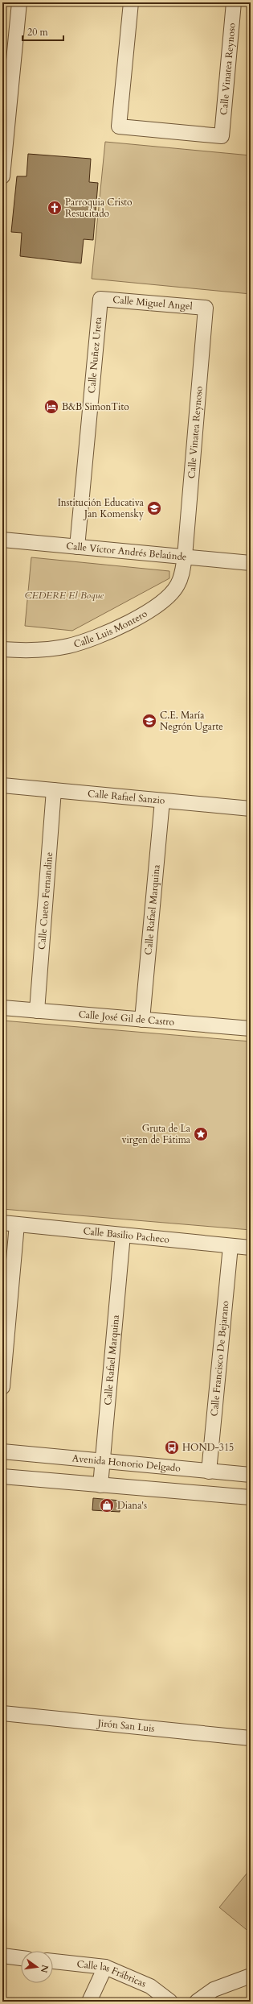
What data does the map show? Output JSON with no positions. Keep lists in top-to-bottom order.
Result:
{
  "streets": {
    "street": [
      "Calle Vinatea Reynoso",
      "Calle Miguel Angel",
      "Calle Nuñez Ureta",
      "Calle Víctor Andrés Belaúnde",
      "Calle Luis Montero",
      "Calle Rafael Sanzio",
      "Calle Cueto Fernandine",
      "Calle Rafael Marquina",
      "Calle José Gil de Castro",
      "Calle Basilio Pacheco",
      "Calle Francisco De Bejarano",
      "Avenida Honorio Delgado",
      "Jirón San Luis",
      "Calle las Frábricas"
    ]
  },
  "crossings": [
    ["Calle Vinatea Reynoso", "Calle Miguel Angel"],
    ["Calle Vinatea Reynoso", "Calle Víctor Andrés Belaúnde"],
    ["Calle Vinatea Reynoso", "Calle Luis Montero"],
    ["Calle Miguel Angel", "Calle Nuñez Ureta"],
    ["Calle Nuñez Ureta", "Calle Víctor Andrés Belaúnde"],
    ["Calle Víctor Andrés Belaúnde", "Calle Luis Montero"],
    ["Calle Rafael Sanzio", "Calle Cueto Fernandine"],
    ["Calle Rafael Sanzio", "Calle Rafael Marquina"],
    ["Calle Cueto Fernandine", "Calle José Gil de Castro"],
    ["Calle Rafael Marquina", "Calle José Gil de Castro"],
    ["Calle Rafael Marquina", "Calle Basilio Pacheco"],
    ["Calle Rafael Marquina", "Avenida Honorio Delgado"],
    ["Calle Basilio Pacheco", "Calle Francisco De Bejarano"],
    ["Calle Francisco De Bejarano", "Avenida Honorio Delgado"]
  ],
  "parks": ["CEDERE El Boque"],
  "places": {
    "church": ["Parroquia Cristo Resucitado"],
    "hotel": ["B&B SimonTito"],
    "school or university": ["Institución Educativa Jan Komensky", "C.E. María Negrón Ugarte"],
    "place": ["Gruta de La virgen de Fátima"],
    "bus stop": ["HOND-315"],
    "shop": ["Diana's"]
  },
  "scale_bar": "20 m",
  "north": "right"
}
